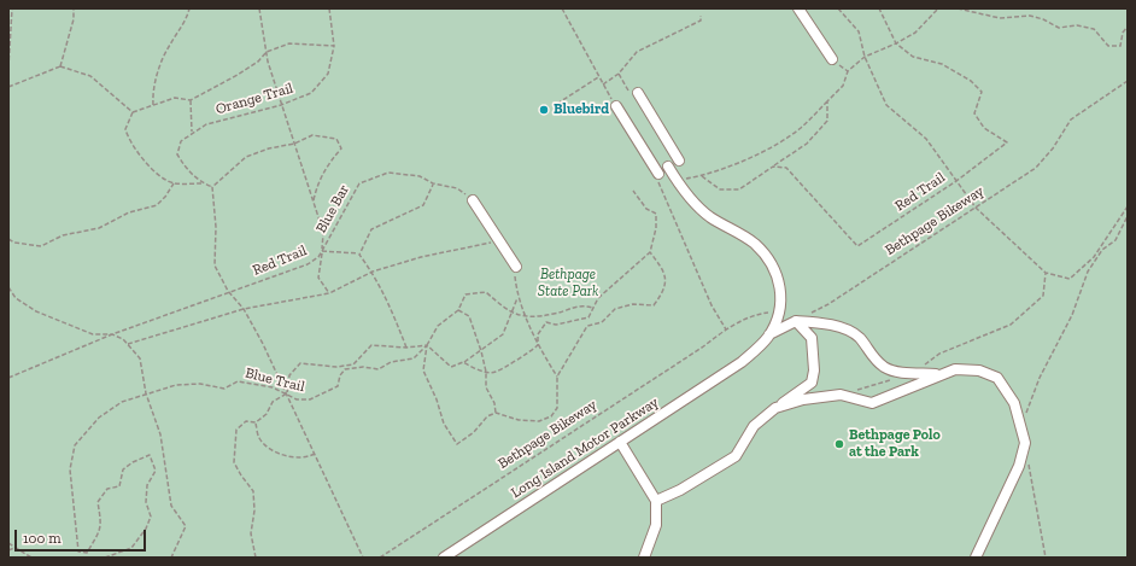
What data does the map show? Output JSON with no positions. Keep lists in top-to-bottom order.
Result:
{
  "streets": {
    "street": ["Long Island Motor Parkway"],
    "path": [
      "Orange Trail",
      "Red Trail",
      "Blue Bar",
      "Bethpage Bikeway",
      "Blue Trail"
    ]
  },
  "crossings": [
    ["Orange Trail", "Red Trail"],
    ["Red Trail", "Blue Bar"],
    ["Red Trail", "Bethpage Bikeway"]
  ],
  "parks": ["Bethpage State Park"],
  "places": ["Bluebird", "Bethpage Polo at the Park"],
  "scale_bar": "100 m"
}
